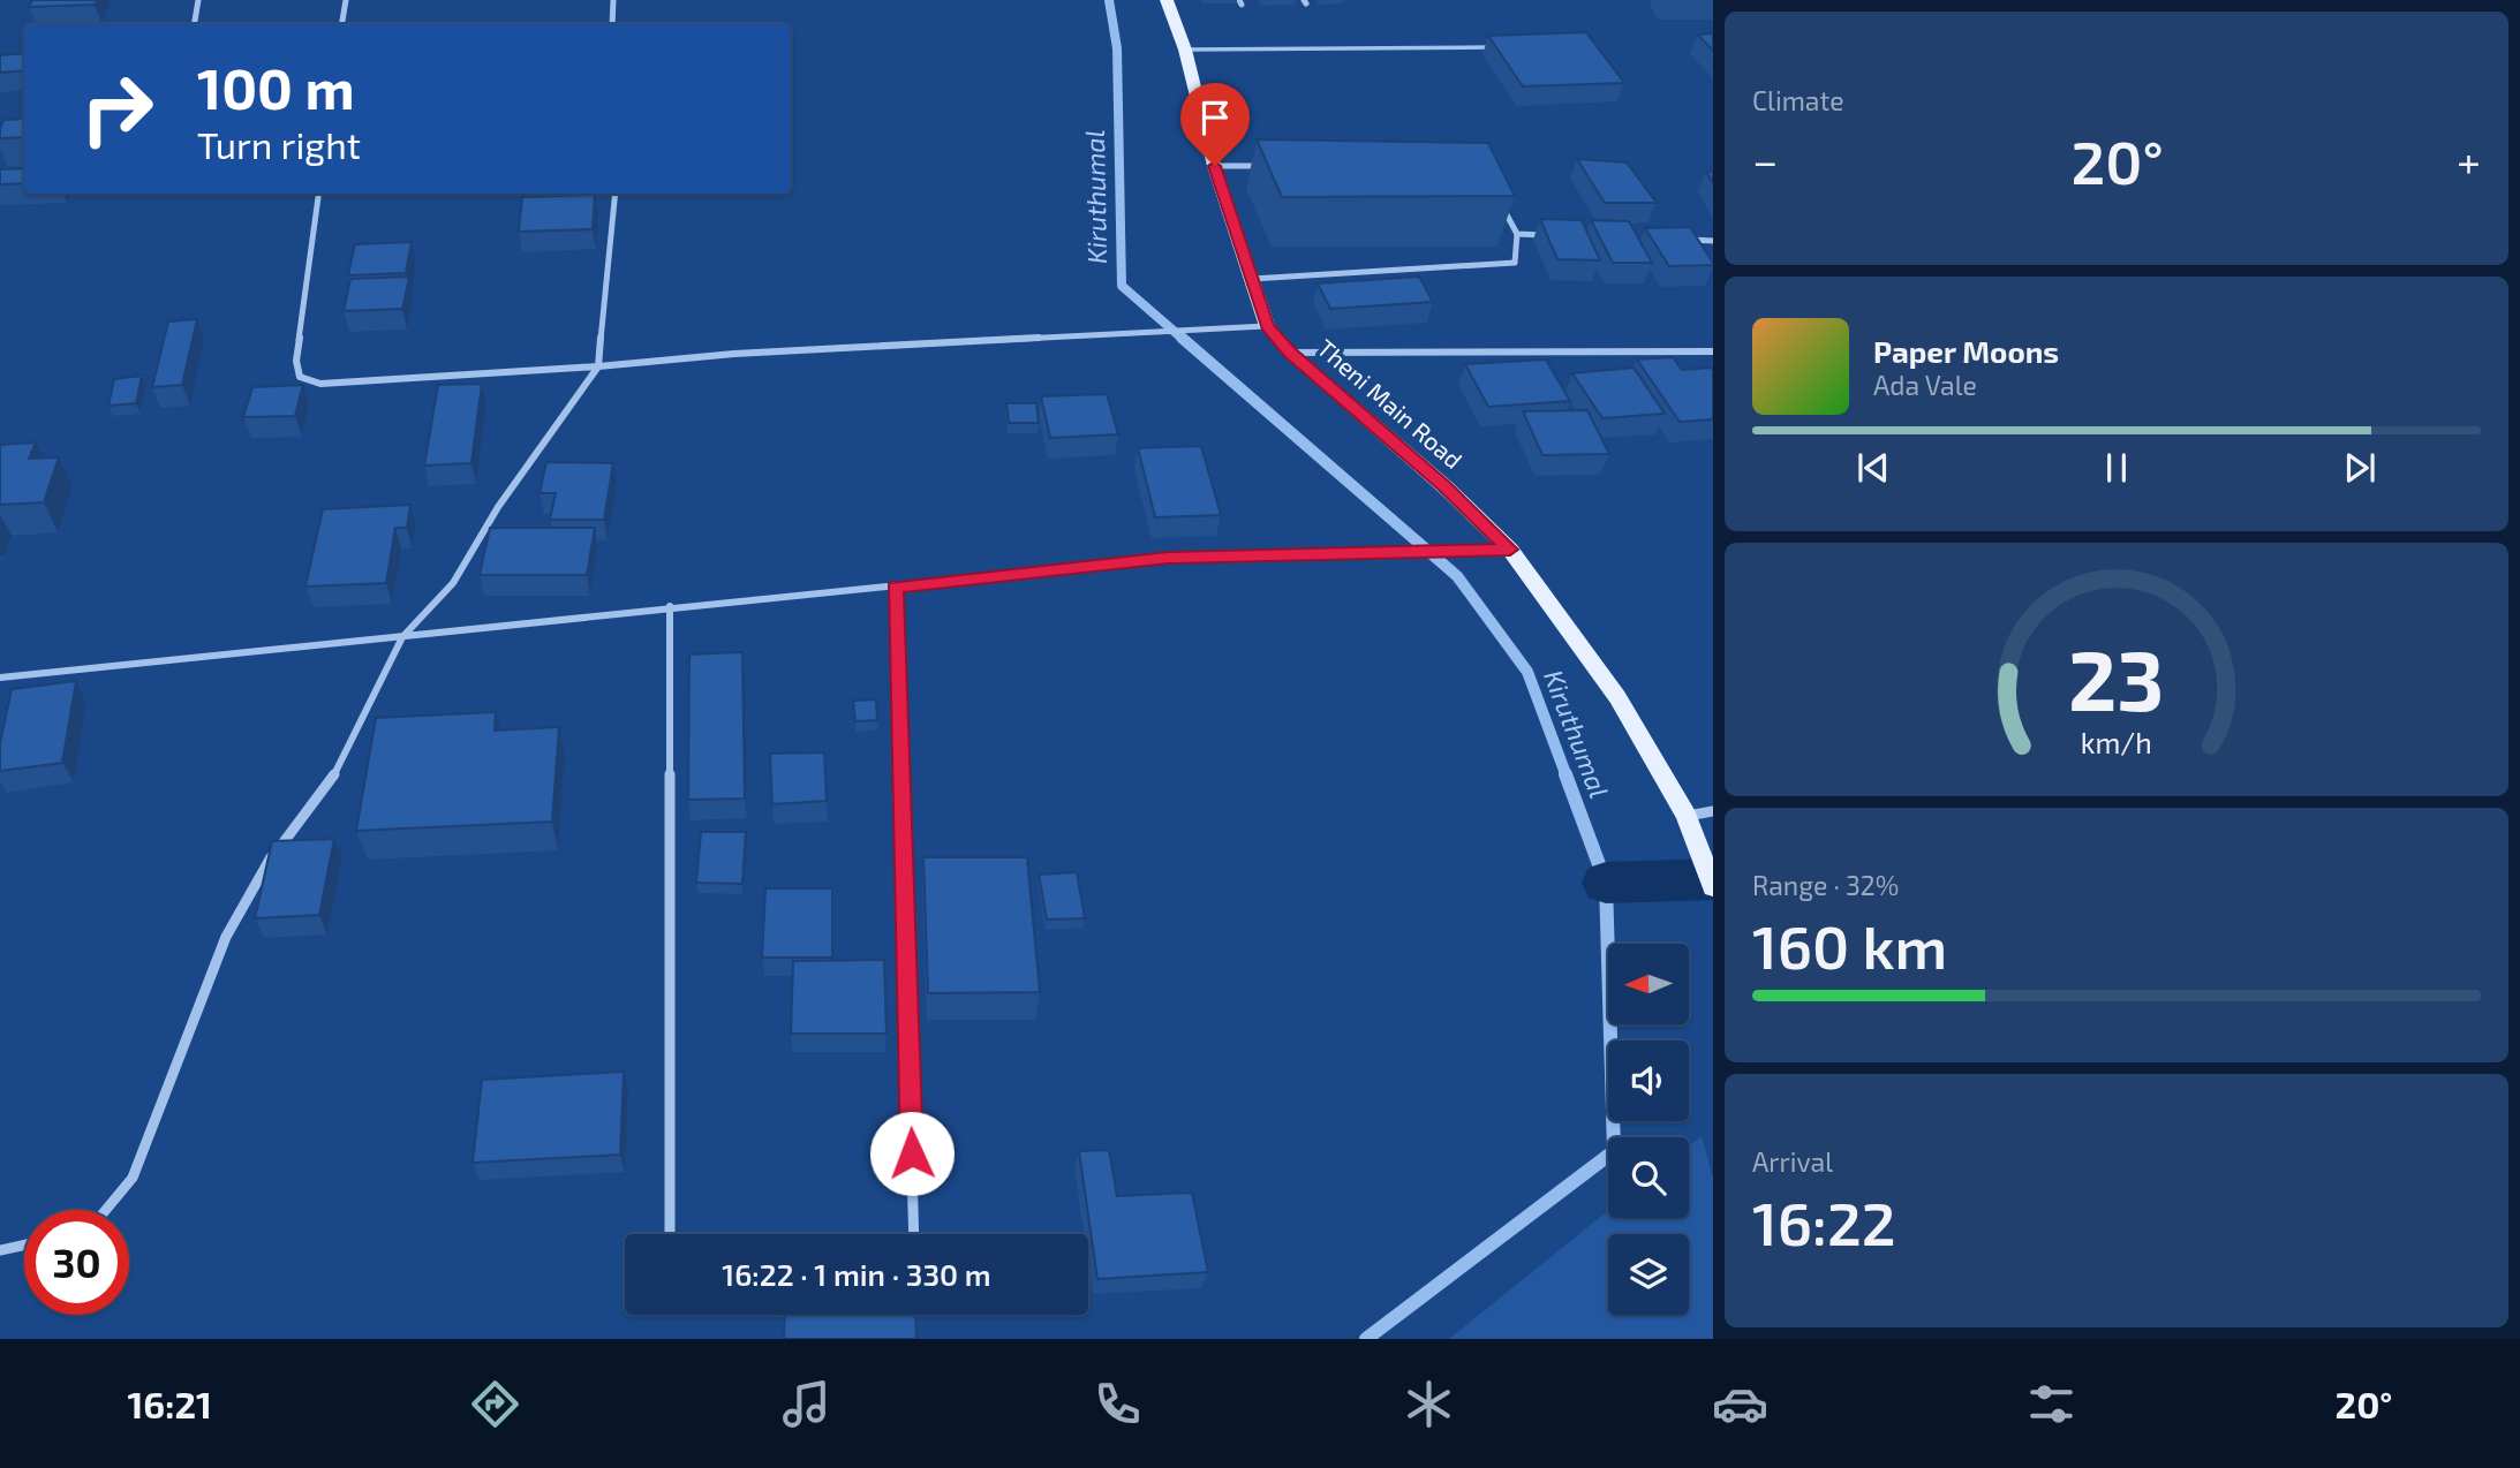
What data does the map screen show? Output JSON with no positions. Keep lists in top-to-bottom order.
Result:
{
  "streets": {
    "main road": ["Theni Main Road"]
  },
  "water": ["Kiruthumal"],
  "north": "left",
  "page": {
    "tile": [
      "Climate",
      ["Range · 32%", "160 km"],
      ["Arrival", "16:22"]
    ],
    "turn": ["100 m", "Turn right"],
    "heat": ["−", "20°", "+"],
    "song": ["Paper Moons", "Ada Vale"],
    "limit": "30",
    "trip": "16:22 · 1 min · 330 m",
    "tabs": ["16:21", "20°"],
    "gauge": ["23", "km/h"]
  }
}
